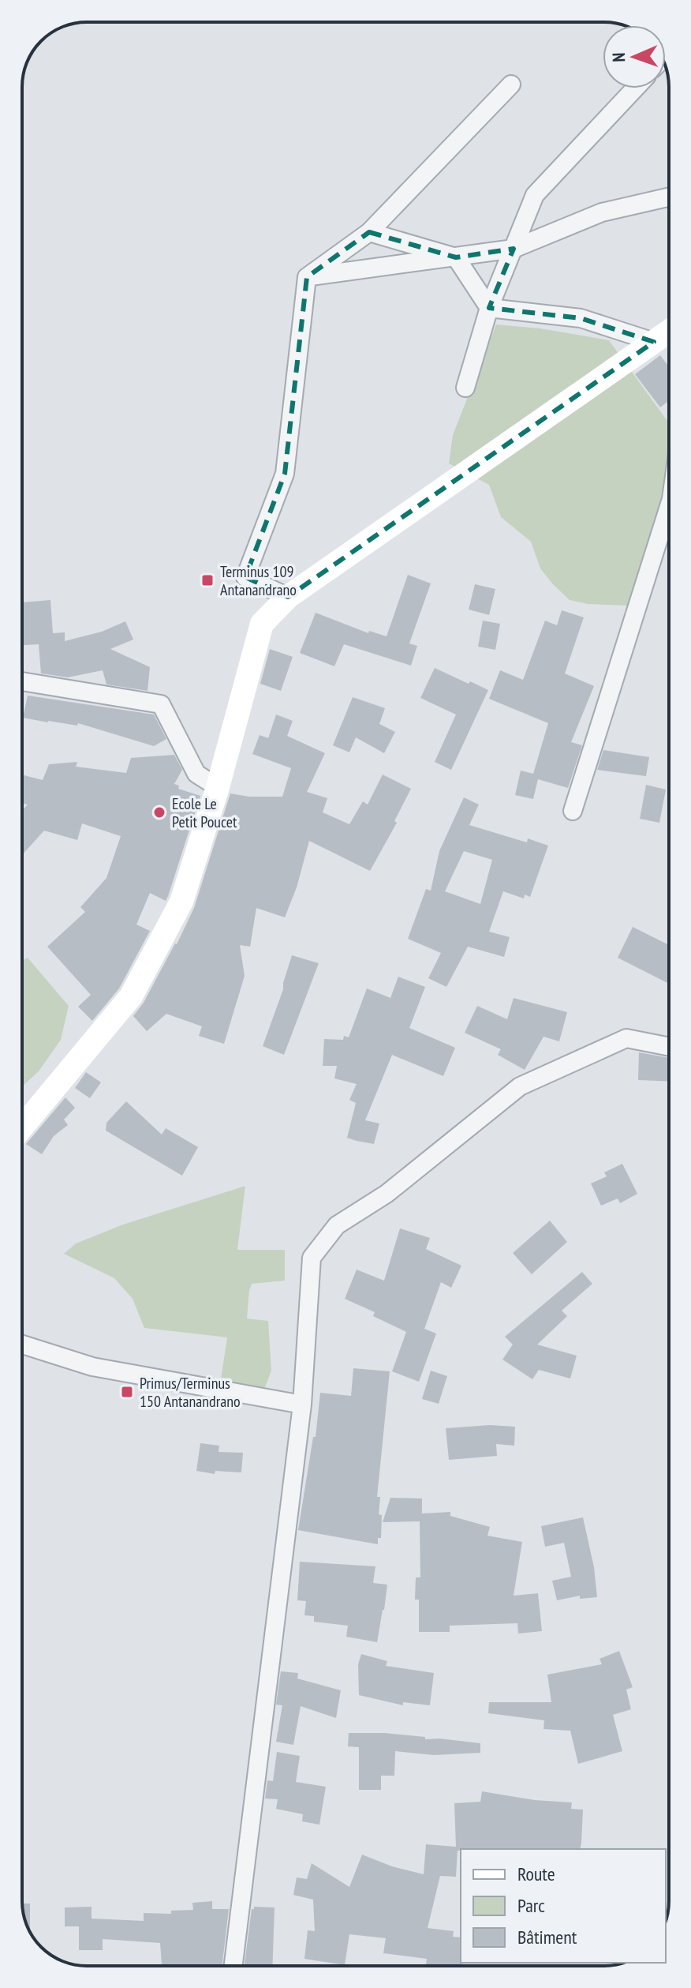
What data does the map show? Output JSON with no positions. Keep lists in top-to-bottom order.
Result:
{
  "places": {
    "transit": ["Terminus 109 Antanandrano", "Primus/Terminus 150 Antanandrano"],
    "other": ["Ecole Le Petit Poucet"]
  },
  "legend": ["Route", "Parc", "Bâtiment"],
  "north": "left"
}
